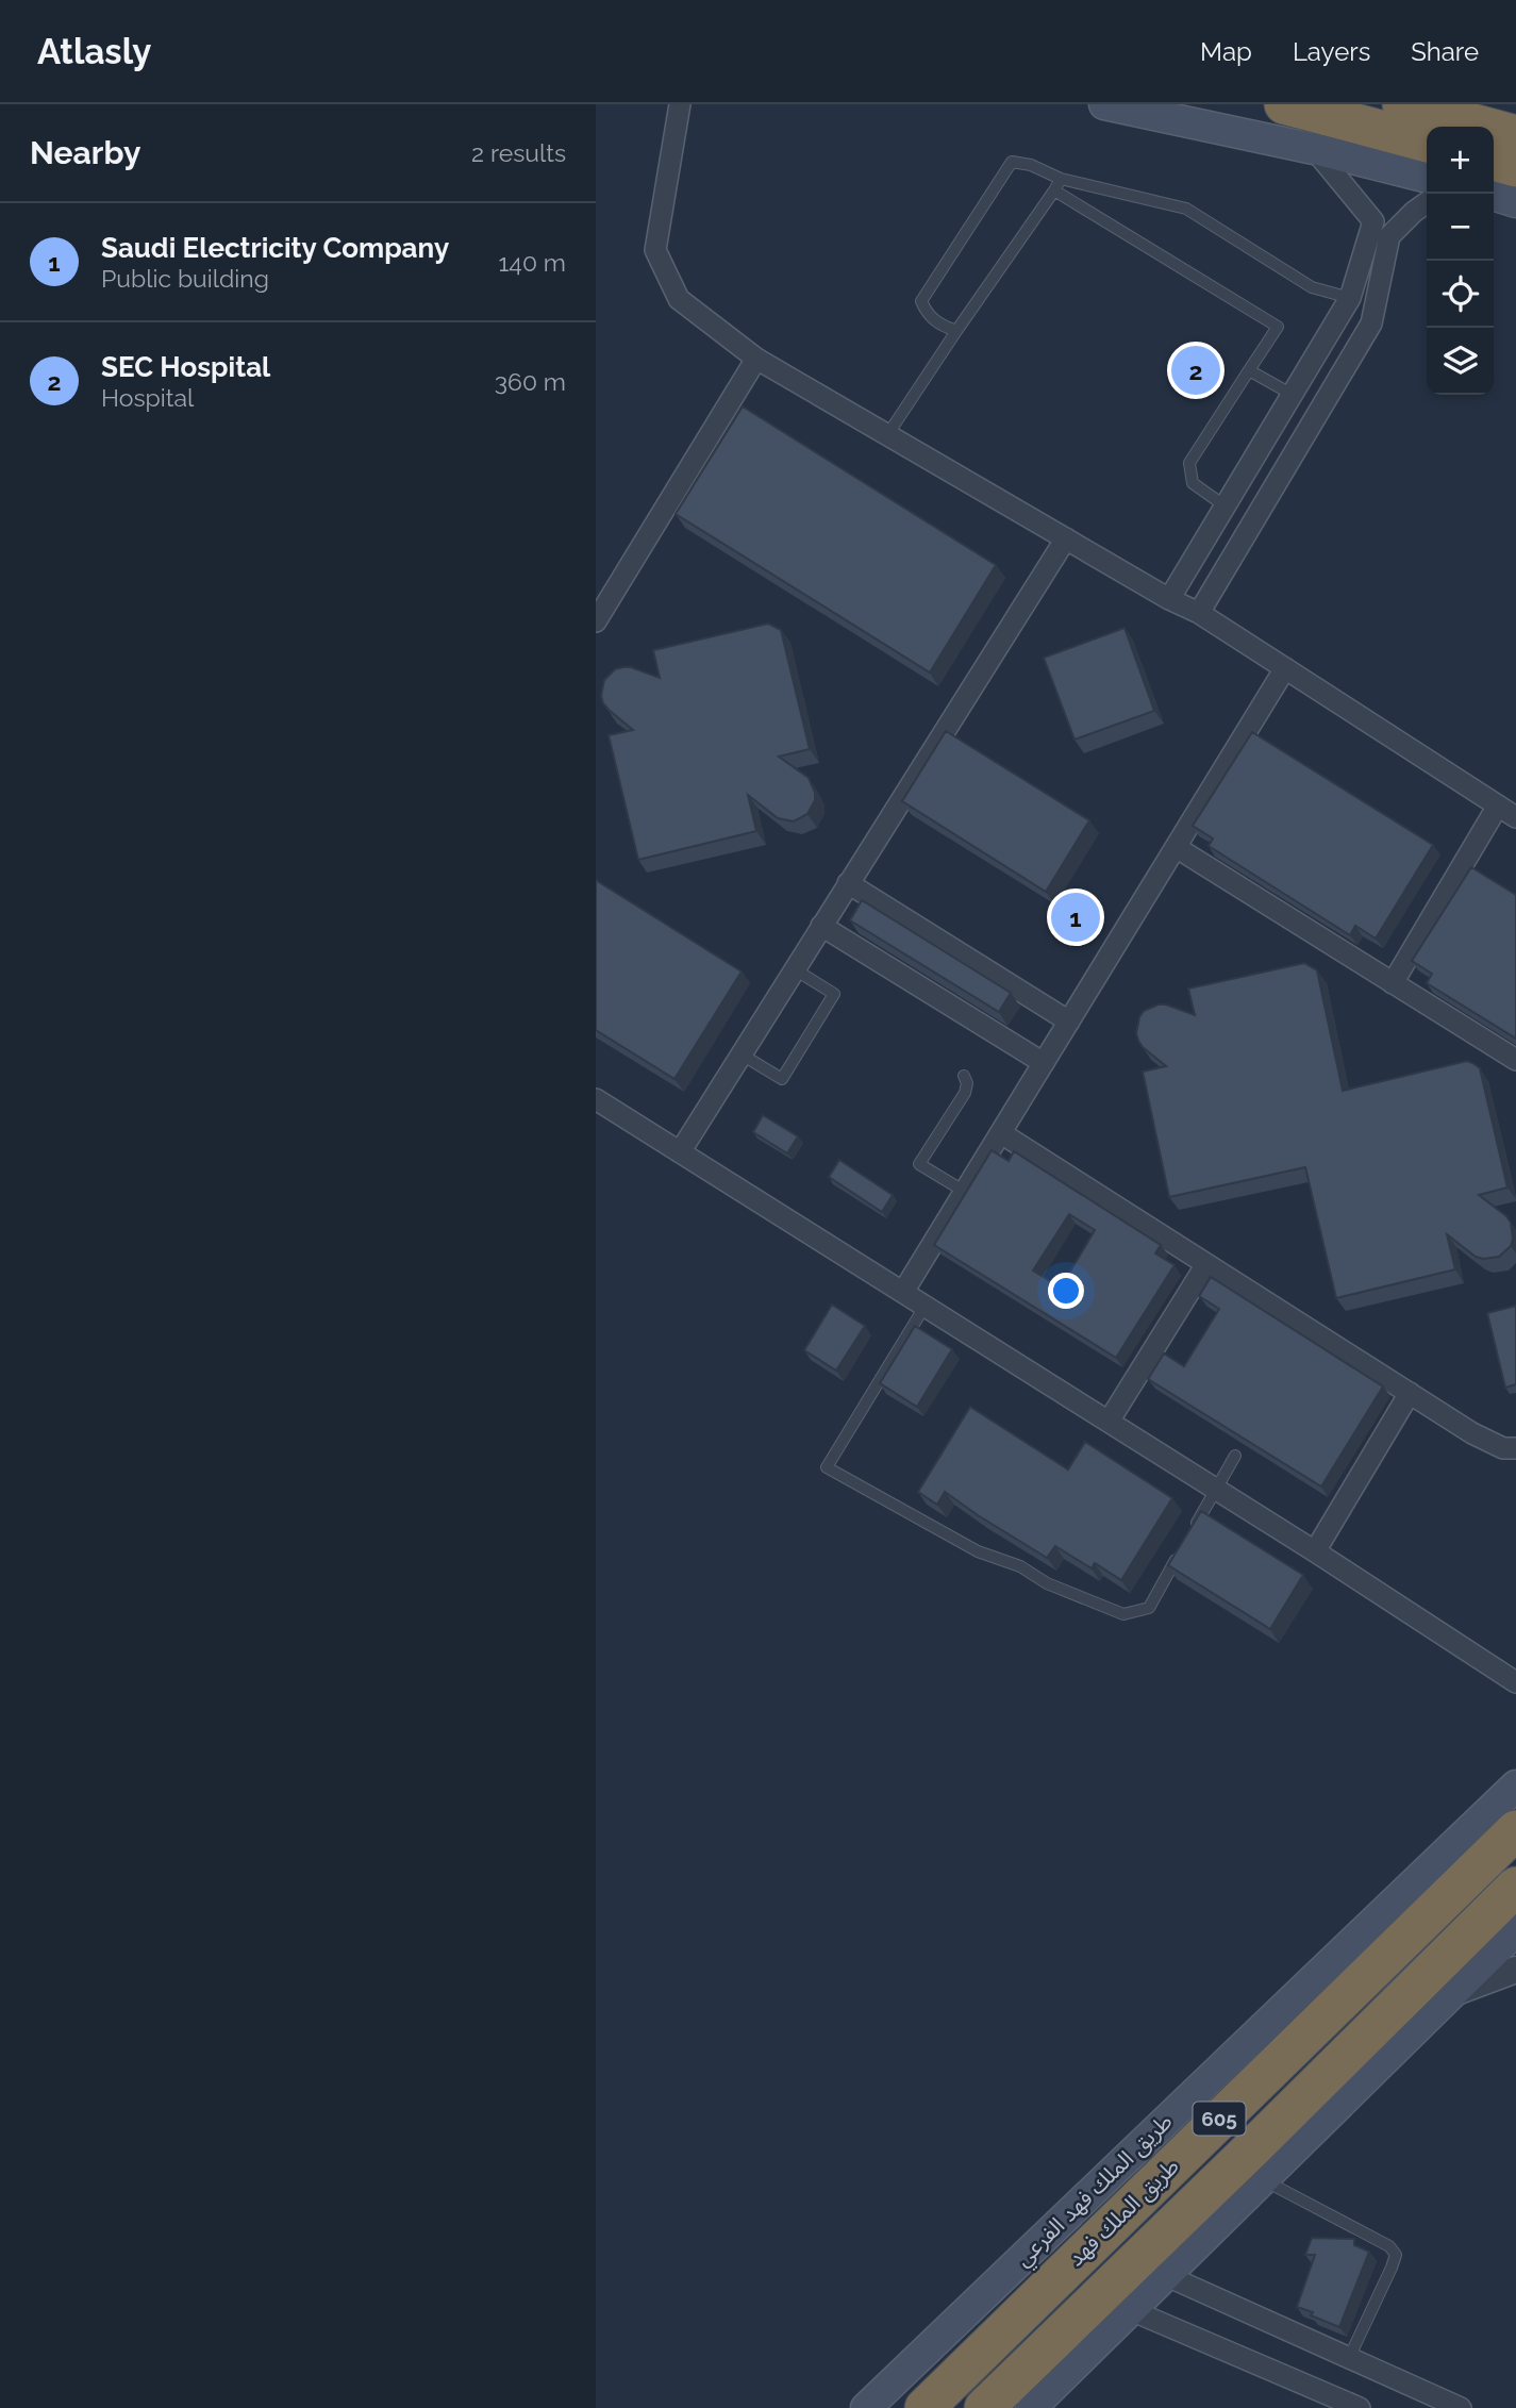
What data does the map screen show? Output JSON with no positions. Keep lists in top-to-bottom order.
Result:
{
  "streets": {
    "highway": ["605", "طريق الملك فهد"],
    "main road": ["طريق الملك فهد الفرعي"]
  },
  "page": {
    "header": "Atlasly",
    "nav": ["Map", "Layers", "Share"],
    "heading": ["Nearby", "2 results"],
    "map_buttons": ["+", "−"],
    "list": [
      {
        "mark": "1",
        "name": "Saudi Electricity Company",
        "note": "Public building",
        "value": "140 m"
      },
      {
        "mark": "2",
        "name": "SEC Hospital",
        "note": "Hospital",
        "value": "360 m"
      }
    ],
    "pins": ["2", "1"]
  }
}
